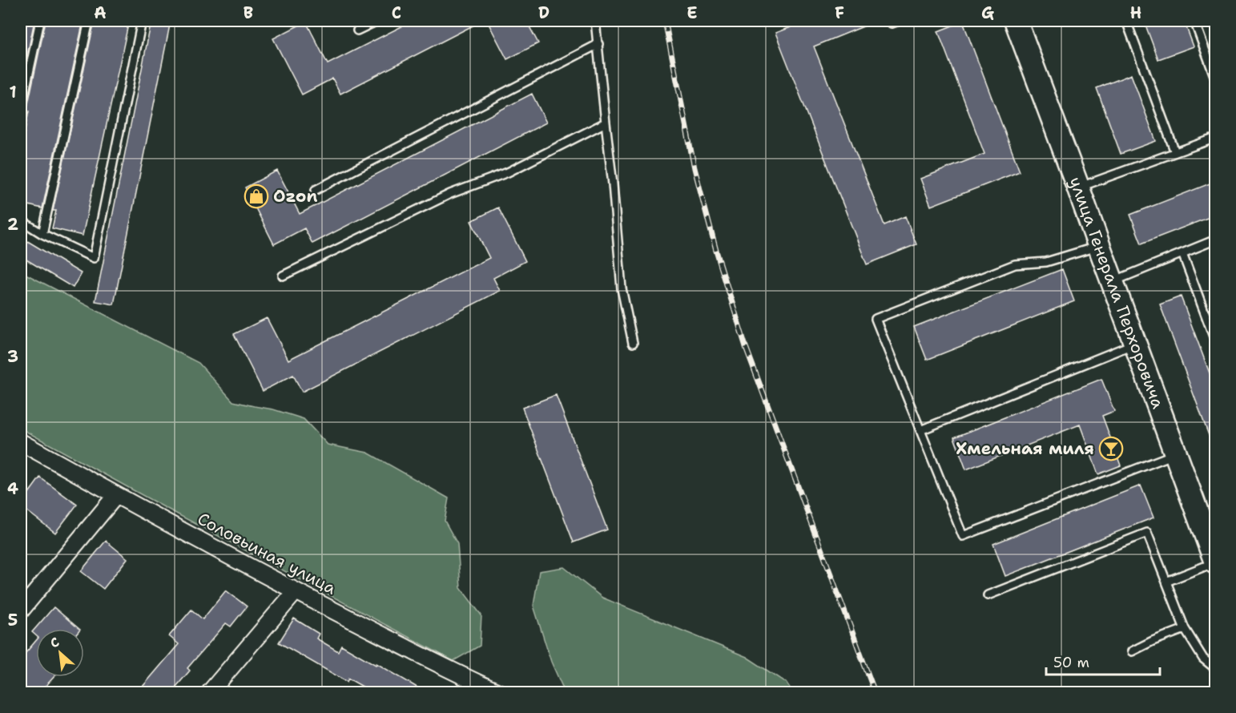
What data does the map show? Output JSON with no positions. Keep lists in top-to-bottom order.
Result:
{
  "streets": {
    "street": ["улица Генерала Перхоровича", "Соловьиная улица"]
  },
  "places": {
    "shop": ["Ozon"],
    "bar": ["Хмельная миля"]
  },
  "scale_bar": "50 m",
  "north": "top left",
  "grid": {
    "columns": [
      "A",
      "B",
      "C",
      "D",
      "E",
      "F",
      "G",
      "H"
    ],
    "rows": [
      "1",
      "2",
      "3",
      "4",
      "5"
    ]
  }
}
